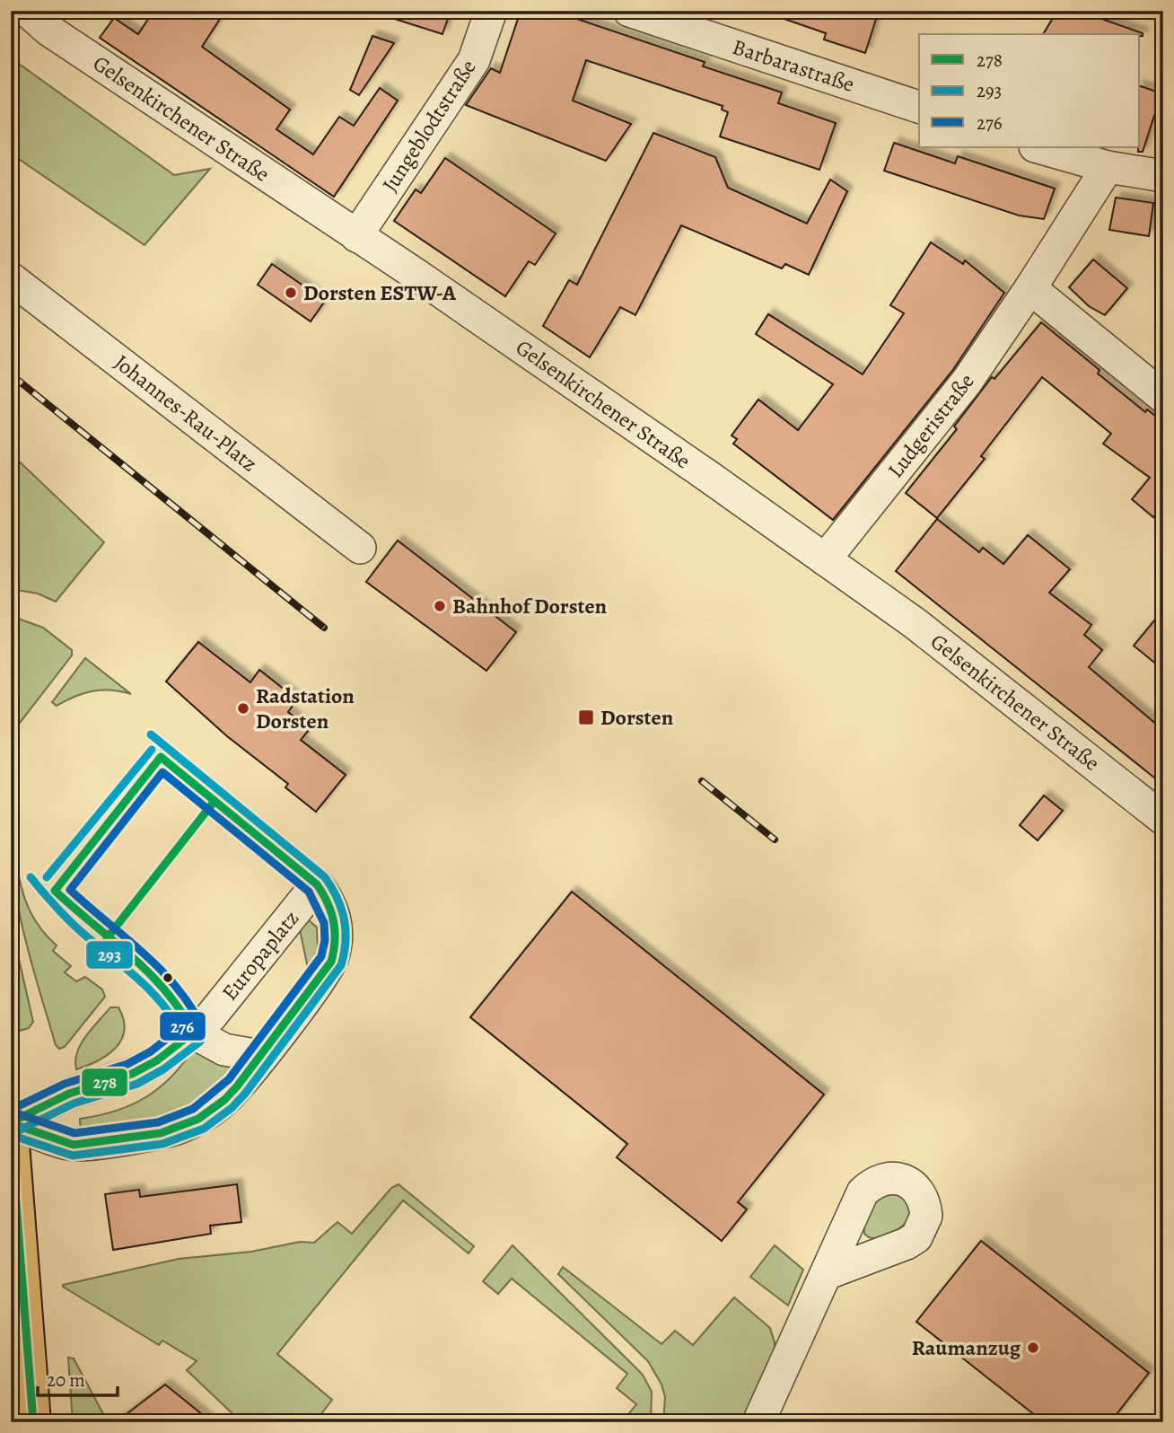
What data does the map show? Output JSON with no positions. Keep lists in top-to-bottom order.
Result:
{
  "streets": {
    "street": [
      "Barbarastraße",
      "Gelsenkirchener Straße",
      "Jungeblodtstraße",
      "Johannes-Rau-Platz",
      "Ludgeristraße",
      "Europaplatz"
    ]
  },
  "crossings": [
    ["Gelsenkirchener Straße", "Jungeblodtstraße"],
    ["Gelsenkirchener Straße", "Ludgeristraße"]
  ],
  "places": {
    "other": [
      "Dorsten ESTW-A",
      "Bahnhof Dorsten",
      "Radstation Dorsten",
      "Raumanzug"
    ],
    "transit": ["Dorsten"]
  },
  "lines": ["transit line 293", "transit line 278", "transit line 276"],
  "legend": ["278", "293", "276"],
  "scale_bar": "20 m"
}
